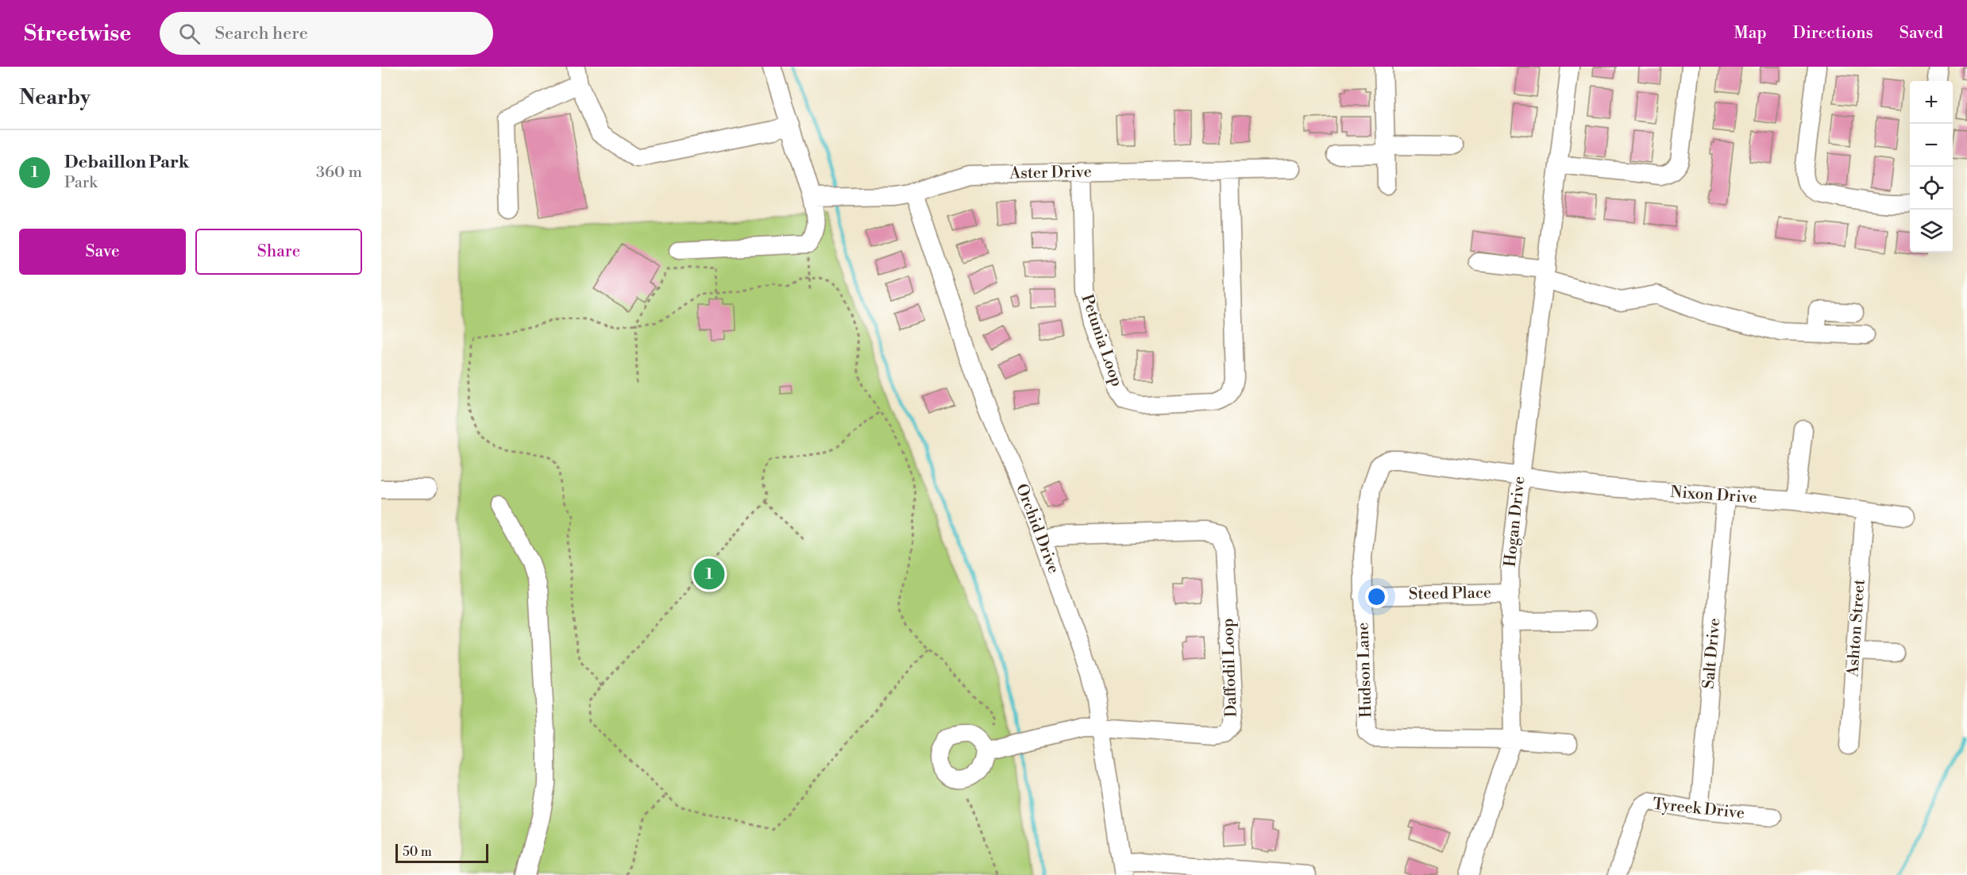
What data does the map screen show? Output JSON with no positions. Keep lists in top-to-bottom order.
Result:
{
  "streets": {
    "street": [
      "Aster Drive",
      "Petunia Loop",
      "Nixon Drive",
      "Hogan Drive",
      "Orchid Drive",
      "Steed Place",
      "Ashton Street",
      "Salt Drive",
      "Daffodil Loop",
      "Hudson Lane",
      "Tyreek Drive"
    ]
  },
  "crossings": [
    ["Aster Drive", "Petunia Loop"],
    ["Aster Drive", "Orchid Drive"],
    ["Nixon Drive", "Hogan Drive"],
    ["Nixon Drive", "Ashton Street"],
    ["Nixon Drive", "Salt Drive"],
    ["Nixon Drive", "Hudson Lane"],
    ["Hogan Drive", "Steed Place"],
    ["Hogan Drive", "Hudson Lane"],
    ["Orchid Drive", "Daffodil Loop"],
    ["Steed Place", "Hudson Lane"],
    ["Salt Drive", "Tyreek Drive"]
  ],
  "scale_bar": "50 m",
  "page": {
    "header": "Streetwise",
    "search": "Search here",
    "nav": ["Map", "Directions", "Saved"],
    "heading": "Nearby",
    "map_buttons": ["+", "−"],
    "list": [
      {
        "mark": "1",
        "name": "Debaillon Park",
        "note": "Park",
        "value": "360 m"
      }
    ],
    "buttons": ["Save", "Share"],
    "pins": "1",
    "scale": "50 m"
  }
}
